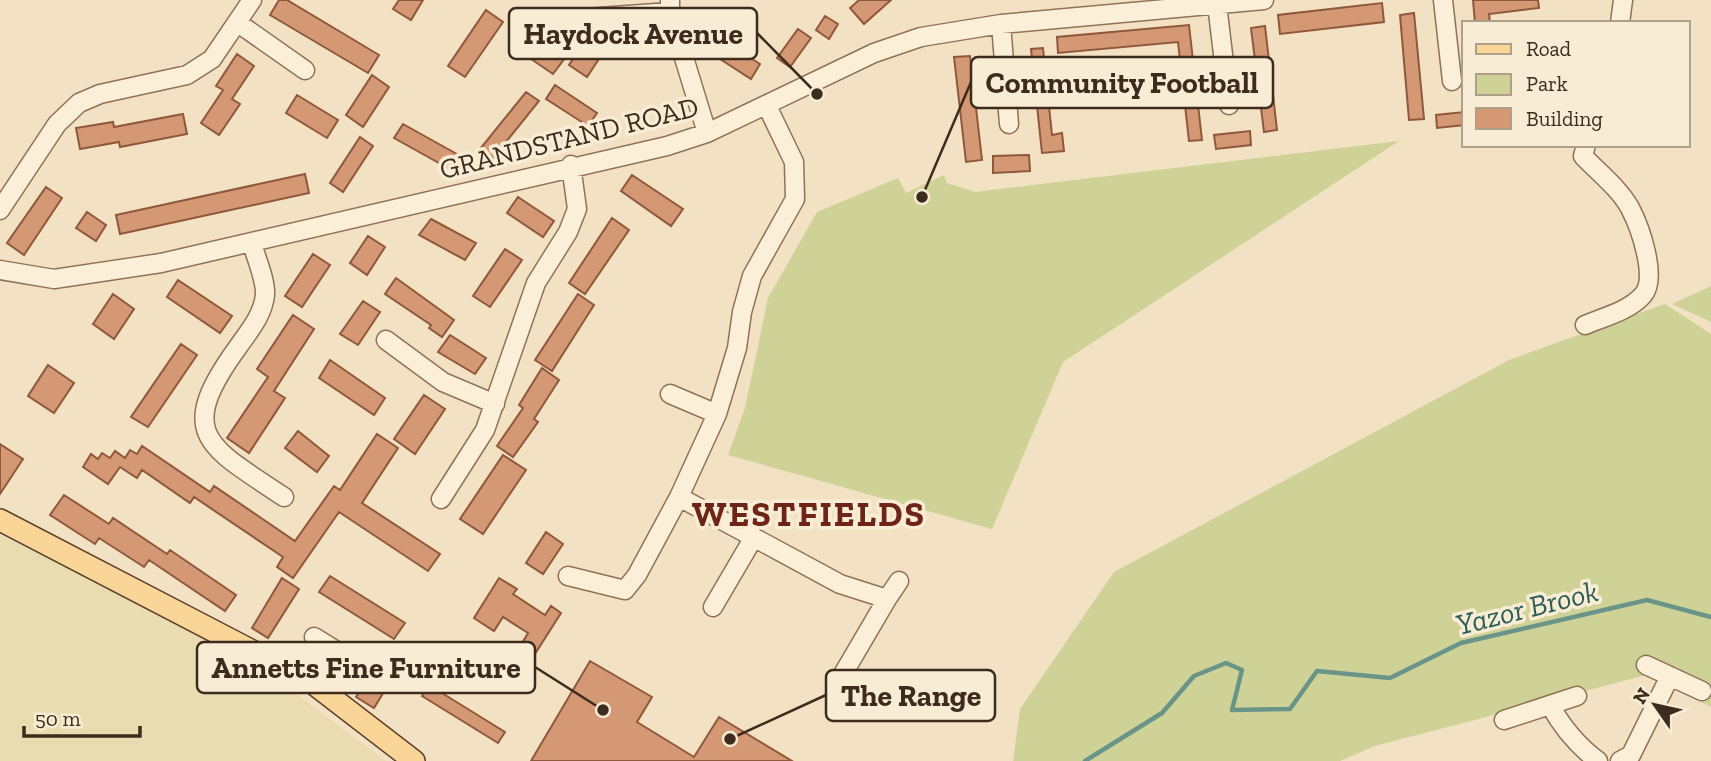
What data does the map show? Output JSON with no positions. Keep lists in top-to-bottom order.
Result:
{
  "streets": {
    "street": ["GRANDSTAND ROAD"]
  },
  "districts": ["WESTFIELDS"],
  "water": ["Yazor Brook"],
  "places": [
    "Haydock Avenue",
    "Community Football",
    "Annetts Fine Furniture",
    "The Range"
  ],
  "legend": ["Road", "Park", "Building"],
  "scale_bar": "50 m",
  "north": "top left"
}
